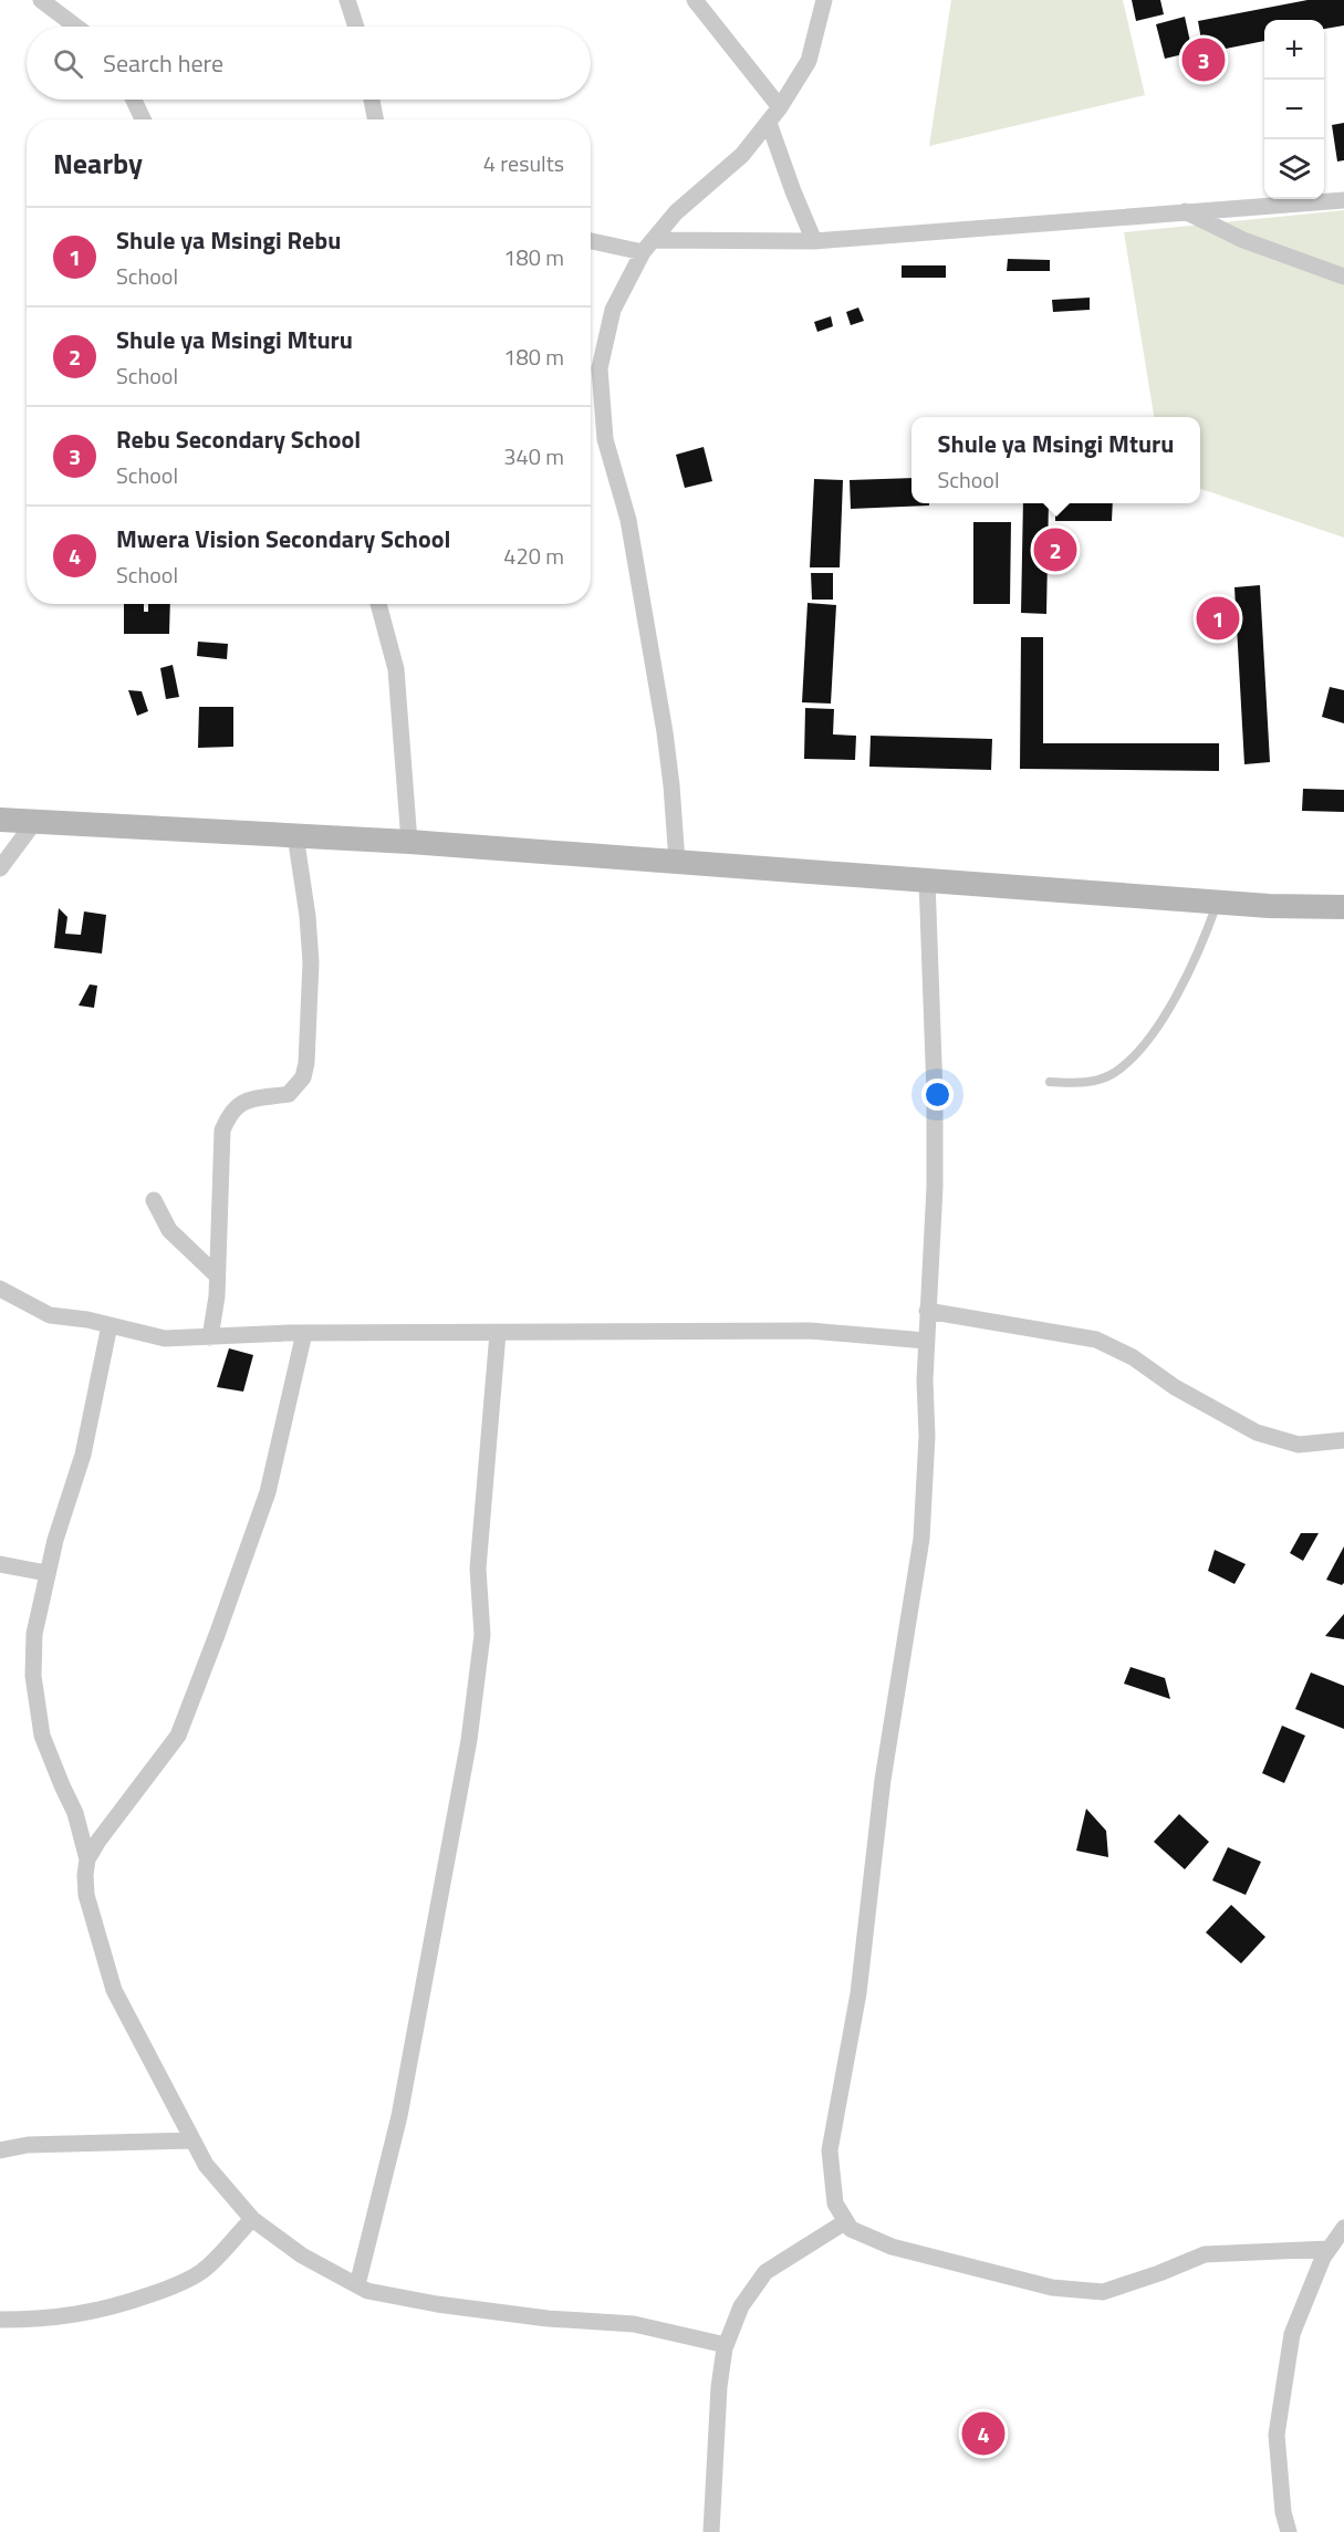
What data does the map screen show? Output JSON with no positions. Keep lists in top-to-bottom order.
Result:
{
  "page": {
    "map_buttons": ["+", "−"],
    "search": "Search here",
    "pins": [
      "3",
      "2",
      "1",
      "4"
    ],
    "heading": ["Nearby", "4 results"],
    "list": [
      {
        "mark": "1",
        "name": "Shule ya Msingi Rebu",
        "note": "School",
        "value": "180 m"
      },
      {
        "mark": "2",
        "name": "Shule ya Msingi Mturu",
        "note": "School",
        "value": "180 m"
      },
      {
        "mark": "3",
        "name": "Rebu Secondary School",
        "note": "School",
        "value": "340 m"
      },
      {
        "mark": "4",
        "name": "Mwera Vision Secondary School",
        "note": "School",
        "value": "420 m"
      }
    ],
    "popup": ["Shule ya Msingi Mturu", "School"]
  }
}
